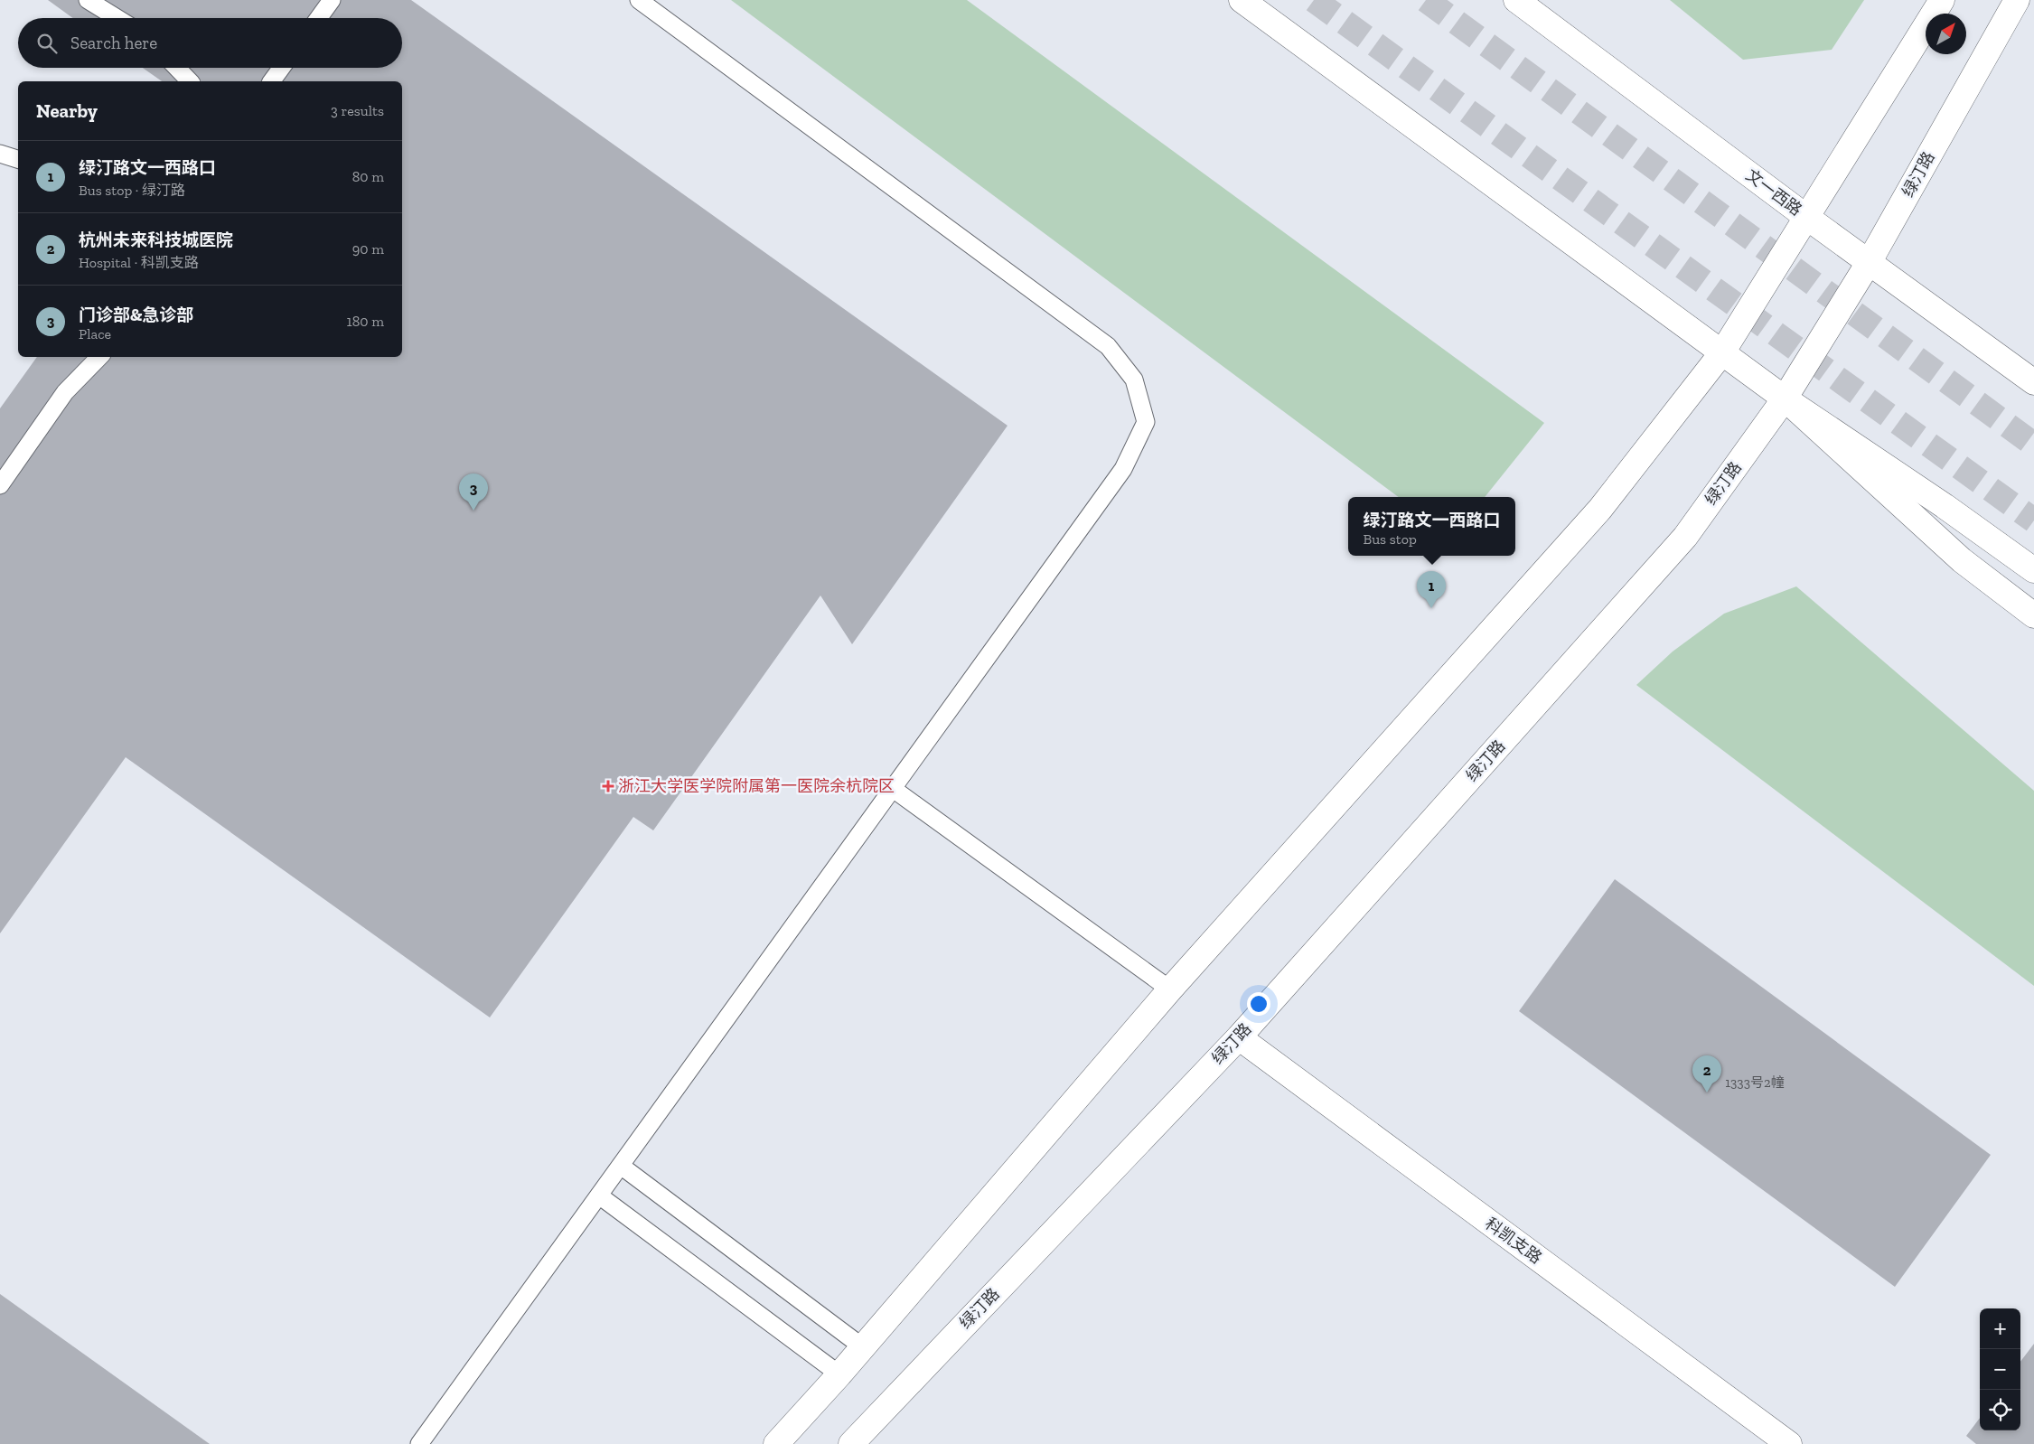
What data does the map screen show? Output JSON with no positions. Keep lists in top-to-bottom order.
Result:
{
  "streets": {
    "main road": ["绿汀路", "文一西路", "科凯支路"]
  },
  "crossings": [
    ["绿汀路", "文一西路"],
    ["绿汀路", "科凯支路"]
  ],
  "places": {
    "health": ["浙江大学医学院附属第一医院余杭院区"]
  },
  "house_numbers": ["1333号2幢"],
  "north": "top right",
  "page": {
    "search": "Search here",
    "heading": ["Nearby", "3 results"],
    "list": [
      {
        "mark": "1",
        "name": "绿汀路文一西路口",
        "note": "Bus stop · 绿汀路",
        "value": "80 m"
      },
      {
        "mark": "2",
        "name": "杭州未来科技城医院",
        "note": "Hospital · 科凯支路",
        "value": "90 m"
      },
      {
        "mark": "3",
        "name": "门诊部&急诊部",
        "note": "Place",
        "value": "180 m"
      }
    ],
    "pins": ["3", "1", "2"],
    "popup": ["绿汀路文一西路口", "Bus stop"],
    "map_buttons": ["+", "−"]
  }
}
